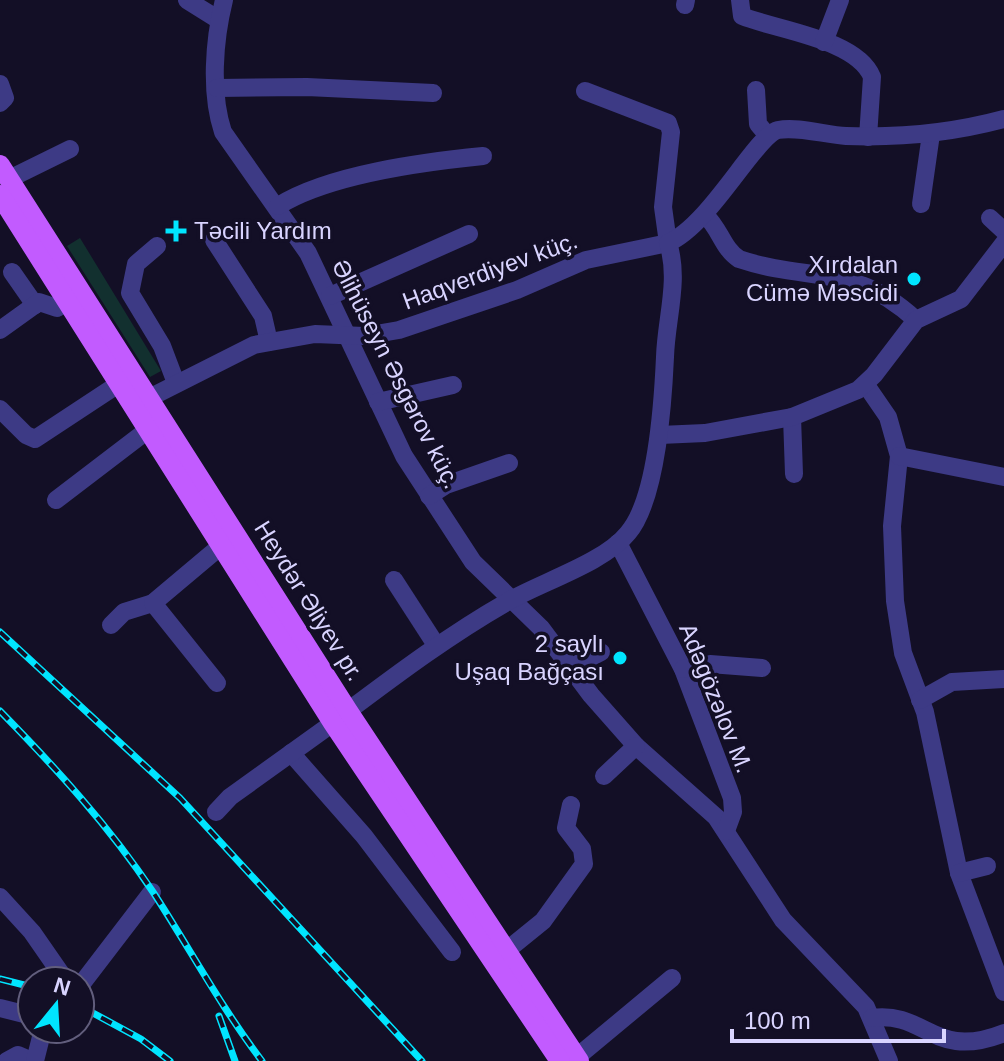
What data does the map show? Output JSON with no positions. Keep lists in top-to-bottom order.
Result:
{
  "streets": {
    "main road": ["Heydər Əliyev pr."],
    "street": ["Haqverdiyev küç.", "Əlihüseyn Əsgərov küç.", "Adəgözəlov M."]
  },
  "crossings": [
    ["Haqverdiyev küç.", "Əlihüseyn Əsgərov küç."],
    ["Haqverdiyev küç.", "Heydər Əliyev pr."],
    ["Əlihüseyn Əsgərov küç.", "Adəgözəlov M."]
  ],
  "places": {
    "health": ["Təcili Yardım"],
    "other": ["Xırdalan Cümə Məscidi", "2 saylı Uşaq Bağçası"]
  },
  "scale_bar": "100 m",
  "north": "top"
}
